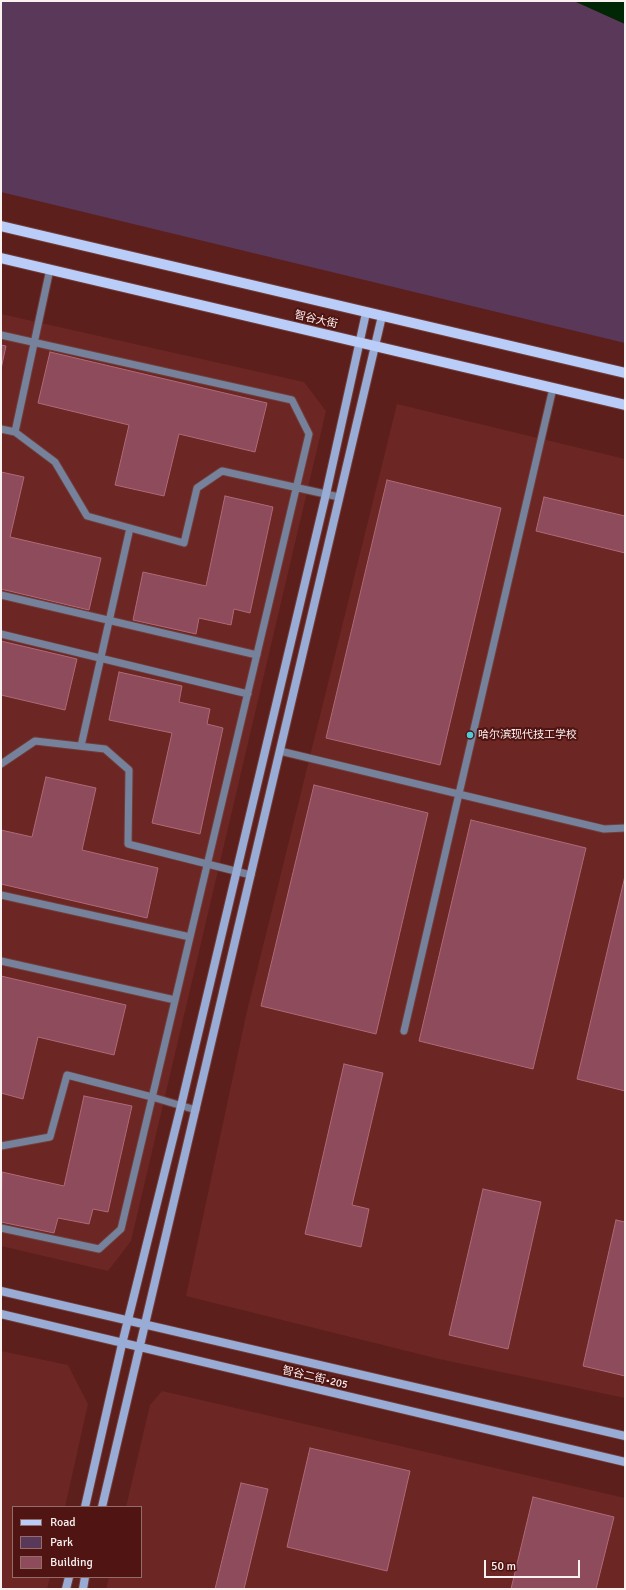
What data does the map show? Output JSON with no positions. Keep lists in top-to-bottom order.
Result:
{
  "streets": {
    "main road": ["智谷大街"],
    "street": ["智谷二街•205"]
  },
  "places": ["哈尔滨现代技工学校"],
  "legend": ["Road", "Park", "Building"],
  "scale_bar": "50 m"
}
